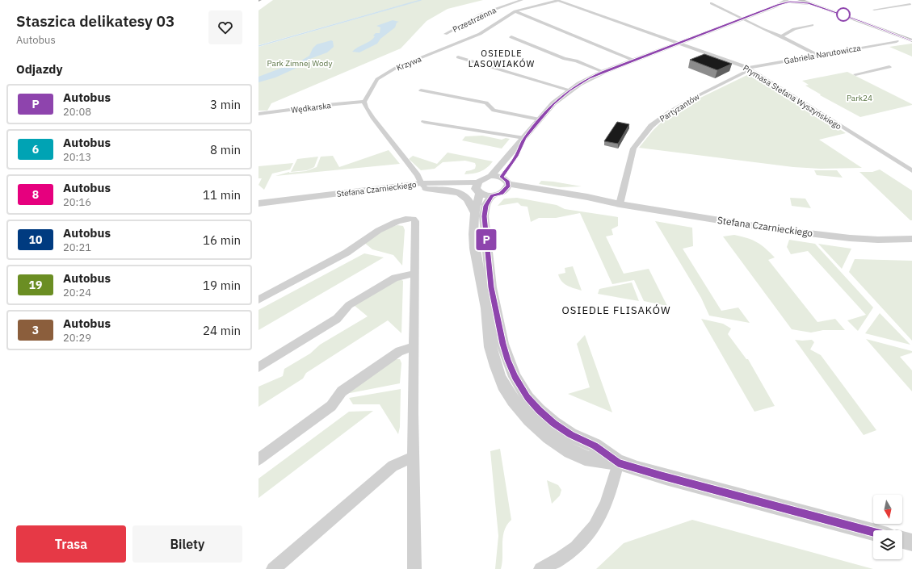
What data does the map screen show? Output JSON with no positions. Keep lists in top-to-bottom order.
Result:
{
  "streets": {
    "street": [
      "Przestrzenna",
      "Gabriela Narutowicza",
      "Krzywa",
      "Prymasa Stefana Wyszyńskiego",
      "Wędkarska",
      "Partyzantów",
      "Stefana Czarnieckiego"
    ]
  },
  "crossings": [
    ["Gabriela Narutowicza", "Prymasa Stefana Wyszyńskiego"],
    ["Gabriela Narutowicza", "Partyzantów"],
    ["Krzywa", "Prymasa Stefana Wyszyńskiego"],
    ["Krzywa", "Wędkarska"],
    ["Prymasa Stefana Wyszyńskiego", "Partyzantów"],
    ["Partyzantów", "Stefana Czarnieckiego"]
  ],
  "districts": ["OSIEDLE LASOWIAKÓW", "OSIEDLE FLISAKÓW"],
  "parks": ["Park Zimnej Wody", "Park24"],
  "lines": ["bus line P"],
  "north": "bottom",
  "page": {
    "heading": [
      ["Staszica delikatesy 03", "Autobus"],
      "Odjazdy"
    ],
    "on_map": "P",
    "list": [
      {
        "mark": "P",
        "name": "Autobus",
        "note": "20:08",
        "value": "3 min"
      },
      {
        "mark": "6",
        "name": "Autobus",
        "note": "20:13",
        "value": "8 min"
      },
      {
        "mark": "8",
        "name": "Autobus",
        "note": "20:16",
        "value": "11 min"
      },
      {
        "mark": "10",
        "name": "Autobus",
        "note": "20:21",
        "value": "16 min"
      },
      {
        "mark": "19",
        "name": "Autobus",
        "note": "20:24",
        "value": "19 min"
      },
      {
        "mark": "3",
        "name": "Autobus",
        "note": "20:29",
        "value": "24 min"
      }
    ],
    "buttons": ["Trasa", "Bilety"]
  }
}
